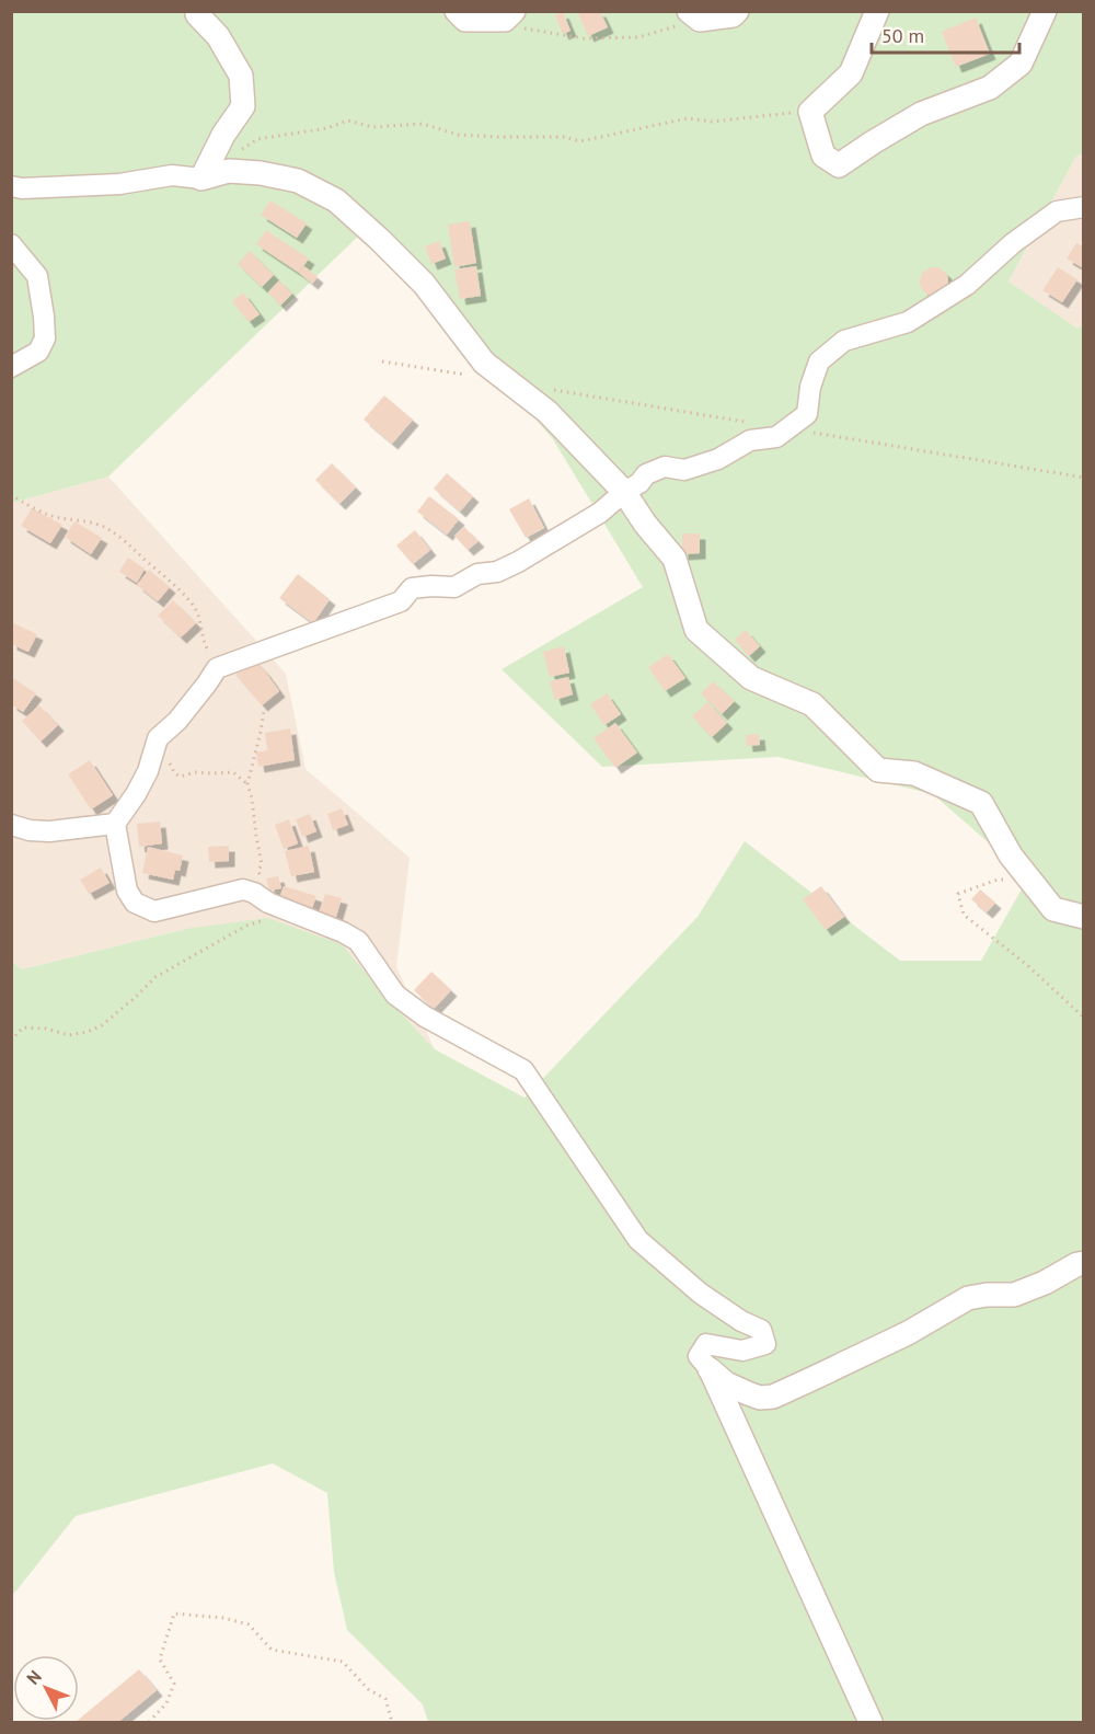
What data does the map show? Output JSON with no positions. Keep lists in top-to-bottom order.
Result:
{
  "scale_bar": "50 m",
  "north": "top left"
}
